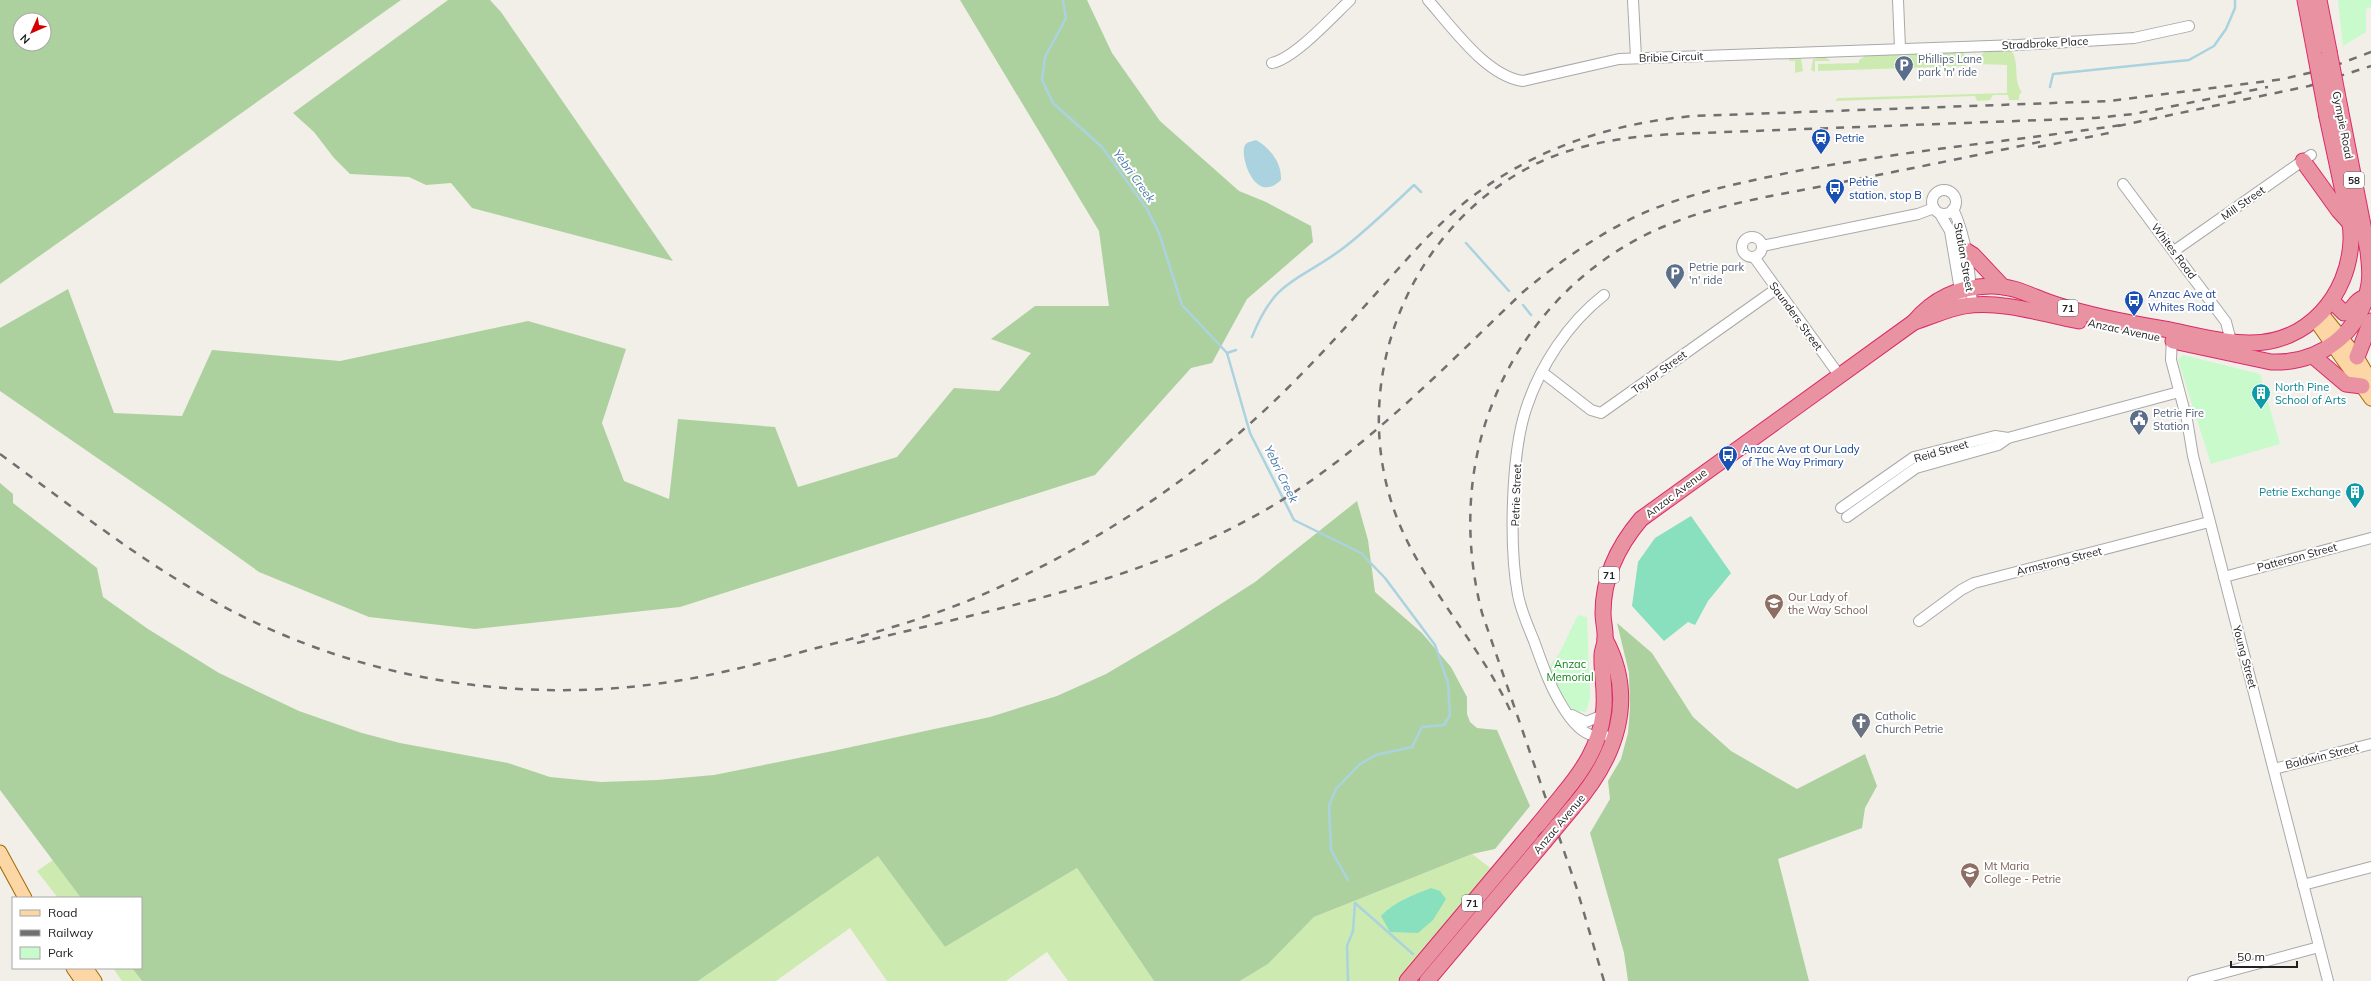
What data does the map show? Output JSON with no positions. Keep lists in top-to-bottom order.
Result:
{
  "streets": {
    "highway": [
      "Gympie Road",
      "58",
      "71",
      "Anzac Avenue"
    ],
    "street": [
      "Stradbroke Place",
      "Bribie Circuit",
      "Mill Street",
      "Whites Road",
      "Station Street",
      "Saunders Street",
      "Taylor Street",
      "Reid Street",
      "Petrie Street",
      "Patterson Street",
      "Armstrong Street",
      "Young Street",
      "Baldwin Street"
    ]
  },
  "crossings": [
    ["Stradbroke Place", "Bribie Circuit"],
    ["Gympie Road", "Anzac Avenue"],
    ["Mill Street", "Whites Road"],
    ["Whites Road", "Anzac Avenue"],
    ["Station Street", "Anzac Avenue"],
    ["Saunders Street", "Anzac Avenue"],
    ["Saunders Street", "Taylor Street"],
    ["Anzac Avenue", "Petrie Street"],
    ["Anzac Avenue", "Young Street"],
    ["Taylor Street", "Petrie Street"],
    ["Reid Street", "Young Street"],
    ["Patterson Street", "Young Street"],
    ["Armstrong Street", "Young Street"],
    ["Young Street", "Baldwin Street"]
  ],
  "water": ["Yebri Creek"],
  "parks": ["Anzac Memorial"],
  "places": {
    "parking": ["Phillips Lane park 'n' ride", "Petrie park 'n' ride"],
    "station": ["Petrie"],
    "bus stop": ["Petrie station, stop B", "Anzac Ave at Whites Road", "Anzac Ave at Our Lady of The Way Primary"],
    "building": ["North Pine School of Arts", "Petrie Exchange"],
    "public building": ["Petrie Fire Station"],
    "school or university": ["Our Lady of the Way School", "Mt Maria College - Petrie"],
    "church": ["Catholic Church Petrie"]
  },
  "legend": ["Road", "Railway", "Park"],
  "scale_bar": "50 m",
  "north": "bottom left"
}
